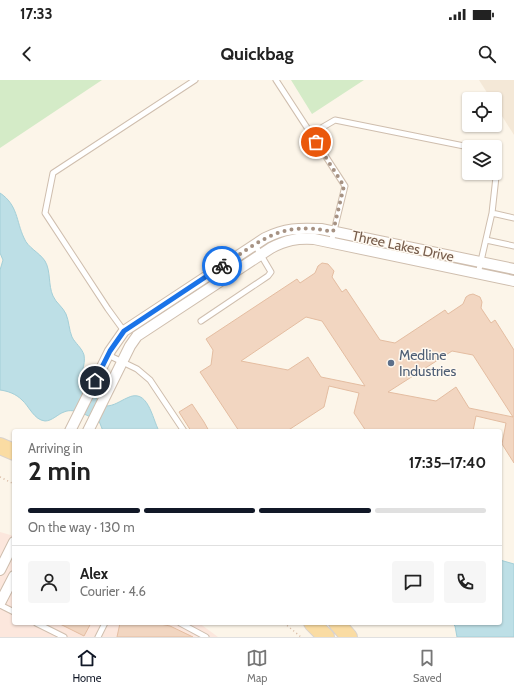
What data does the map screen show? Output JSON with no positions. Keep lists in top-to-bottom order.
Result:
{
  "streets": {
    "street": ["Three Lakes Drive"]
  },
  "places": ["Medline Industries"],
  "page": {
    "status": "17:33",
    "header": "Quickbag",
    "heading": ["2 min", "Arriving in", "17:35–17:40"],
    "panel": ["Alex", "Courier · 4.6"],
    "bar": "On the way · 130 m",
    "tabs": ["Home", "Map", "Saved"]
  }
}
